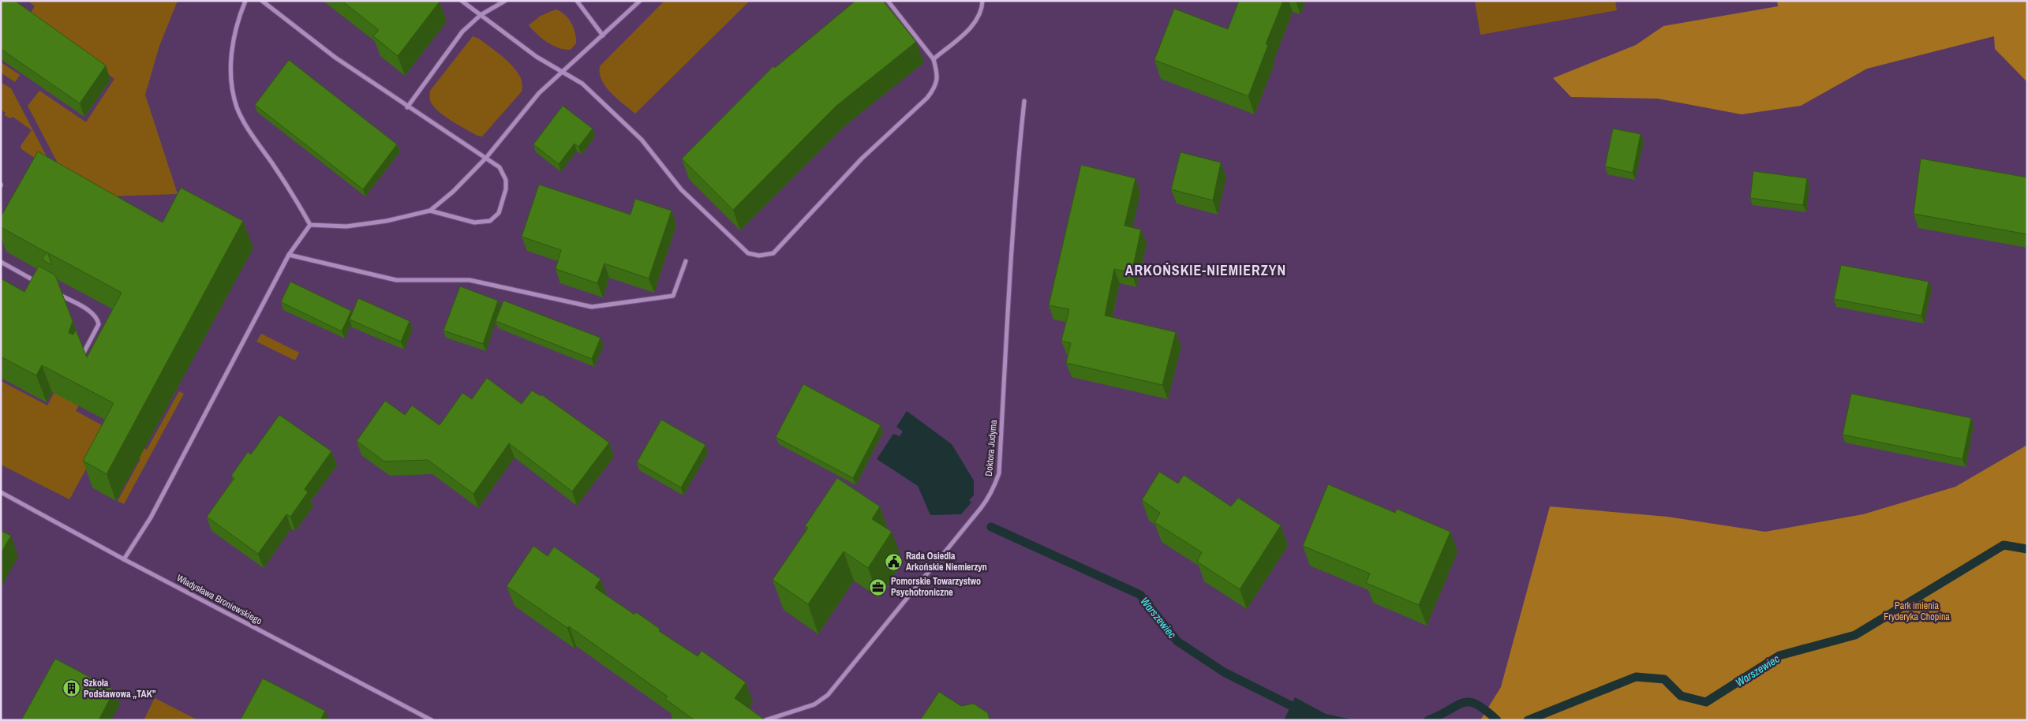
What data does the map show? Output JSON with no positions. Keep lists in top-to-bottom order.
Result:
{
  "streets": {
    "street": ["Doktora Judyma", "Władysława Broniewskiego"]
  },
  "districts": ["ARKOŃSKIE-NIEMIERZYN"],
  "water": ["Warszewiec"],
  "parks": ["Park imienia Fryderyka Chopina"],
  "places": {
    "public building": ["Rada Osiedla Arkońskie Niemierzyn"],
    "office": ["Pomorskie Towarzystwo Psychotroniczne"],
    "building": ["Szkoła Podstawowa „TAK”"]
  }
}
